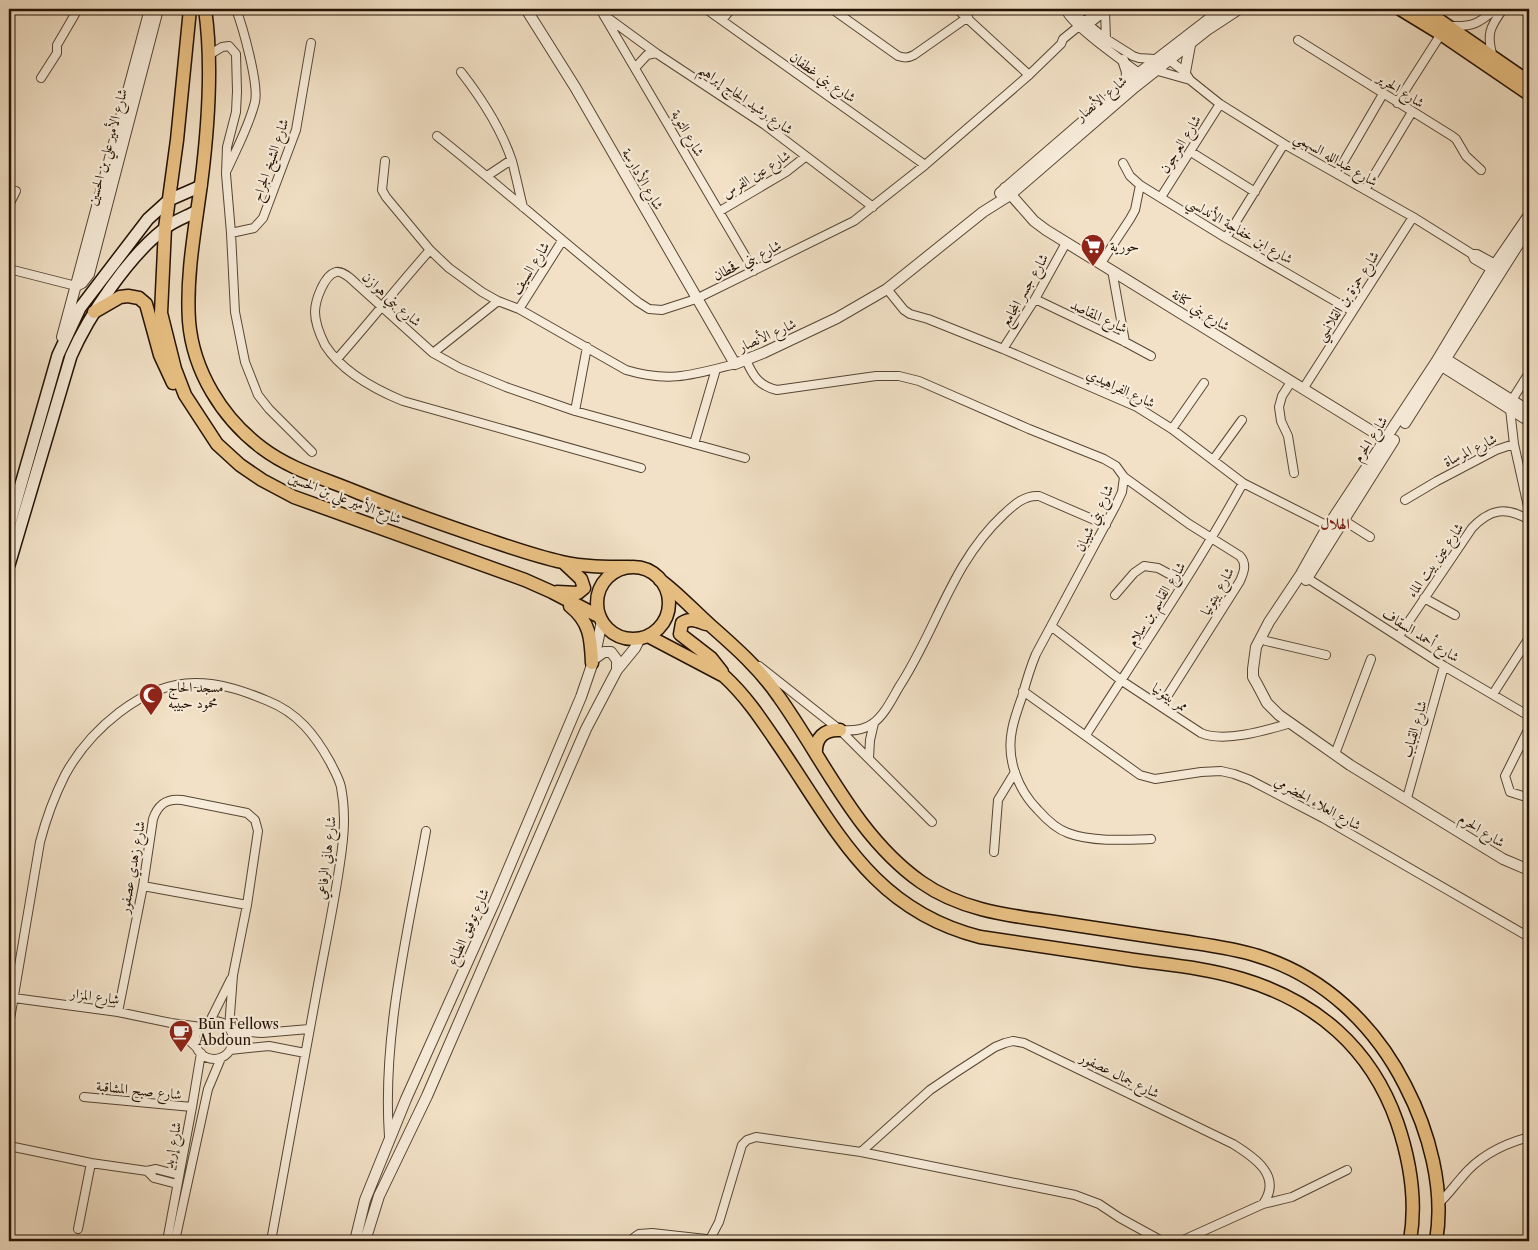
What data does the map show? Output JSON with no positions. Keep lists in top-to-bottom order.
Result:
{
  "streets": {
    "main road": ["شارع الأمير علي بن الحسين"],
    "street": [
      "شارع بني غطفان",
      "شارع الحرير",
      "شارع الأنصار",
      "شارع رشيد الحاج إبراهيم",
      "شارع التوبة",
      "شارع العرجون",
      "شارع عبدالله السهمي",
      "شارع الشيخ الجراح",
      "شارع عين الفرس",
      "شارع الأدارسة",
      "شارع ابن خفاجة الأندلسي",
      "شارع بني قحطان",
      "شارع السيف",
      "شارع جسر المجامع",
      "شارع حمزة بن القلانسي",
      "شارع بني هوازن",
      "شارع بني كنانة",
      "شارع المقاصد",
      "شارع الفراهيدي",
      "شارع الحرم",
      "شارع المرساة",
      "شارع بني شيبان",
      "شارع عين بيت الماء",
      "شارع بيتونيا",
      "شارع القاسم بن سلام",
      "شارع أحمد السقاف",
      "ممر بيتونيا",
      "شارع القباب",
      "شارع العلاء الحضرمي",
      "شارع هاني الرفاعي",
      "شارع زهدي عصفور",
      "شارع توفيق الطباع",
      "شارع المزار",
      "شارع جمال عصفور",
      "شارع صبح المشاقبة",
      "شارع إربد"
    ]
  },
  "crossings": [
    ["شارع بني غطفان", "شارع بني قحطان"],
    ["شارع الأنصار", "شارع عبدالله السهمي"],
    ["شارع الأنصار", "شارع الأدارسة"],
    ["شارع الأنصار", "شارع بني كنانة"],
    ["شارع الأنصار", "شارع الفراهيدي"],
    ["شارع الأنصار", "شارع بني شيبان"],
    ["شارع رشيد الحاج إبراهيم", "شارع التوبة"],
    ["شارع رشيد الحاج إبراهيم", "شارع عين الفرس"],
    ["شارع رشيد الحاج إبراهيم", "شارع بني قحطان"],
    ["شارع التوبة", "شارع عين الفرس"],
    ["شارع التوبة", "شارع بني قحطان"],
    ["شارع العرجون", "شارع عبدالله السهمي"],
    ["شارع العرجون", "شارع ابن خفاجة الأندلسي"],
    ["شارع الأمير علي بن الحسين", "شارع توفيق الطباع"],
    ["شارع عبدالله السهمي", "شارع حمزة بن القلانسي"],
    ["شارع عبدالله السهمي", "شارع الحرم"],
    ["شارع الأدارسة", "شارع بني قحطان"],
    ["شارع ابن خفاجة الأندلسي", "شارع حمزة بن القلانسي"],
    ["شارع بني قحطان", "شارع السيف"],
    ["شارع جسر المجامع", "شارع بني كنانة"],
    ["شارع جسر المجامع", "شارع المقاصد"],
    ["شارع جسر المجامع", "شارع الفراهيدي"],
    ["شارع حمزة بن القلانسي", "شارع بني كنانة"],
    ["شارع بني كنانة", "شارع الحرم"],
    ["شارع الفراهيدي", "شارع الحرم"],
    ["شارع الفراهيدي", "شارع القاسم بن سلام"],
    ["شارع الحرم", "شارع أحمد السقاف"],
    ["شارع الحرم", "ممر بيتونيا"],
    ["شارع الحرم", "شارع القباب"],
    ["شارع بني شيبان", "شارع بيتونيا"],
    ["شارع بني شيبان", "ممر بيتونيا"],
    ["شارع بني شيبان", "شارع العلاء الحضرمي"],
    ["شارع عين بيت الماء", "شارع أحمد السقاف"],
    ["شارع بيتونيا", "شارع القاسم بن سلام"],
    ["شارع بيتونيا", "ممر بيتونيا"],
    ["شارع القاسم بن سلام", "ممر بيتونيا"],
    ["شارع القاسم بن سلام", "شارع العلاء الحضرمي"],
    ["شارع أحمد السقاف", "شارع القباب"],
    ["شارع هاني الرفاعي", "شارع المزار"],
    ["شارع زهدي عصفور", "شارع المزار"],
    ["شارع زهدي عصفور", "شارع إربد"],
    ["شارع المزار", "شارع إربد"],
    ["شارع صبح المشاقبة", "شارع إربد"]
  ],
  "districts": ["الهلال"],
  "places": {
    "supermarket": ["حورية"],
    "mosque": ["مسجد الحاج محمود حبيبه"],
    "cafe": ["Būn Fellows Abdoun"]
  }
}
